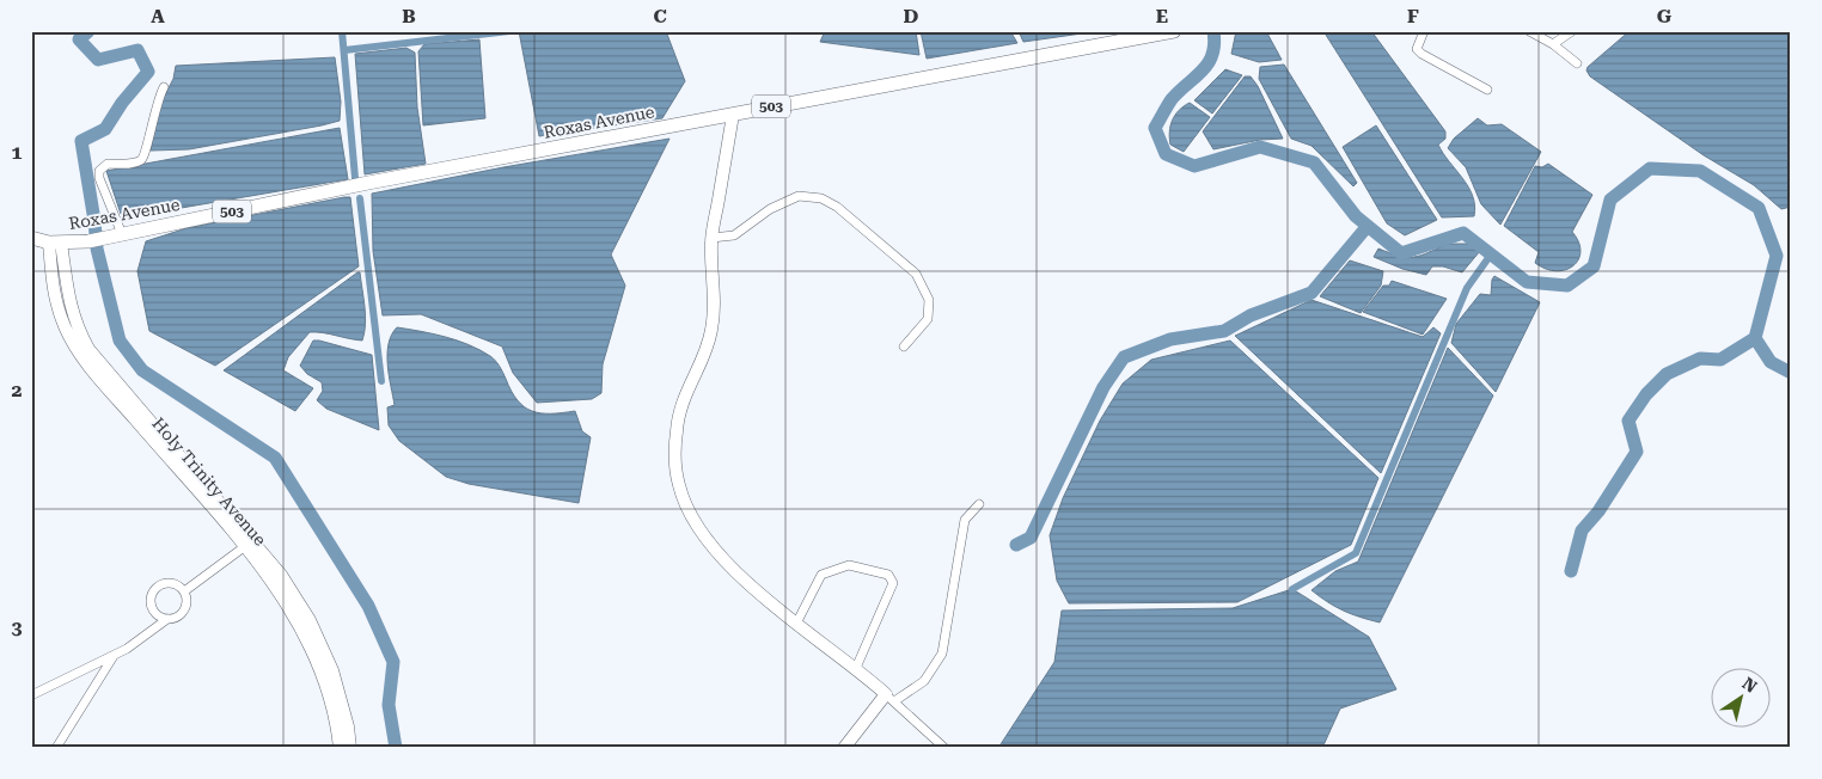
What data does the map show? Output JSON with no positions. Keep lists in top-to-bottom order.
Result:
{
  "streets": {
    "main road": ["503", "Roxas Avenue", "Holy Trinity Avenue"]
  },
  "crossings": [
    ["Roxas Avenue", "Holy Trinity Avenue"]
  ],
  "north": "top right",
  "grid": {
    "columns": [
      "A",
      "B",
      "C",
      "D",
      "E",
      "F",
      "G"
    ],
    "rows": ["1", "2", "3"]
  }
}
